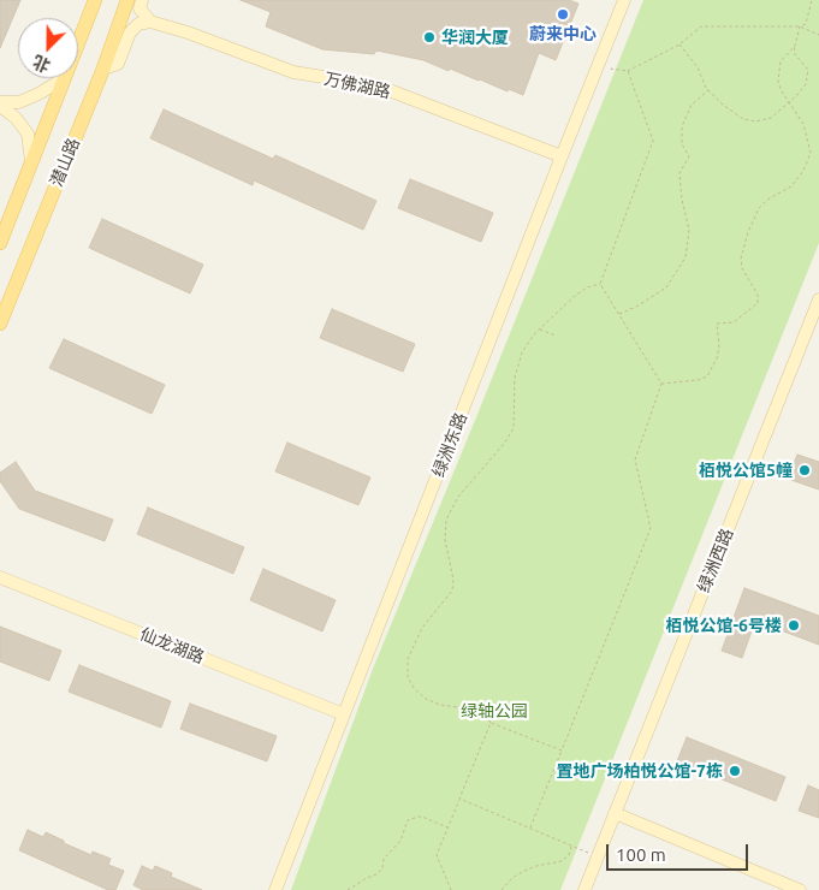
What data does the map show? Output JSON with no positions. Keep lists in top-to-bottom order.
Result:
{
  "streets": {
    "main road": ["潜山路"],
    "street": [
      "万佛湖路",
      "绿洲东路",
      "绿洲西路",
      "仙龙湖路"
    ]
  },
  "crossings": [
    ["万佛湖路", "绿洲东路"],
    ["绿洲东路", "仙龙湖路"]
  ],
  "parks": ["绿轴公园"],
  "places": [
    "蔚来中心",
    "华润大厦",
    "栢悦公馆5幢",
    "栢悦公馆-6号楼",
    "置地广场柏悦公馆-7栋"
  ],
  "scale_bar": "100 m",
  "north": "bottom left"
}
